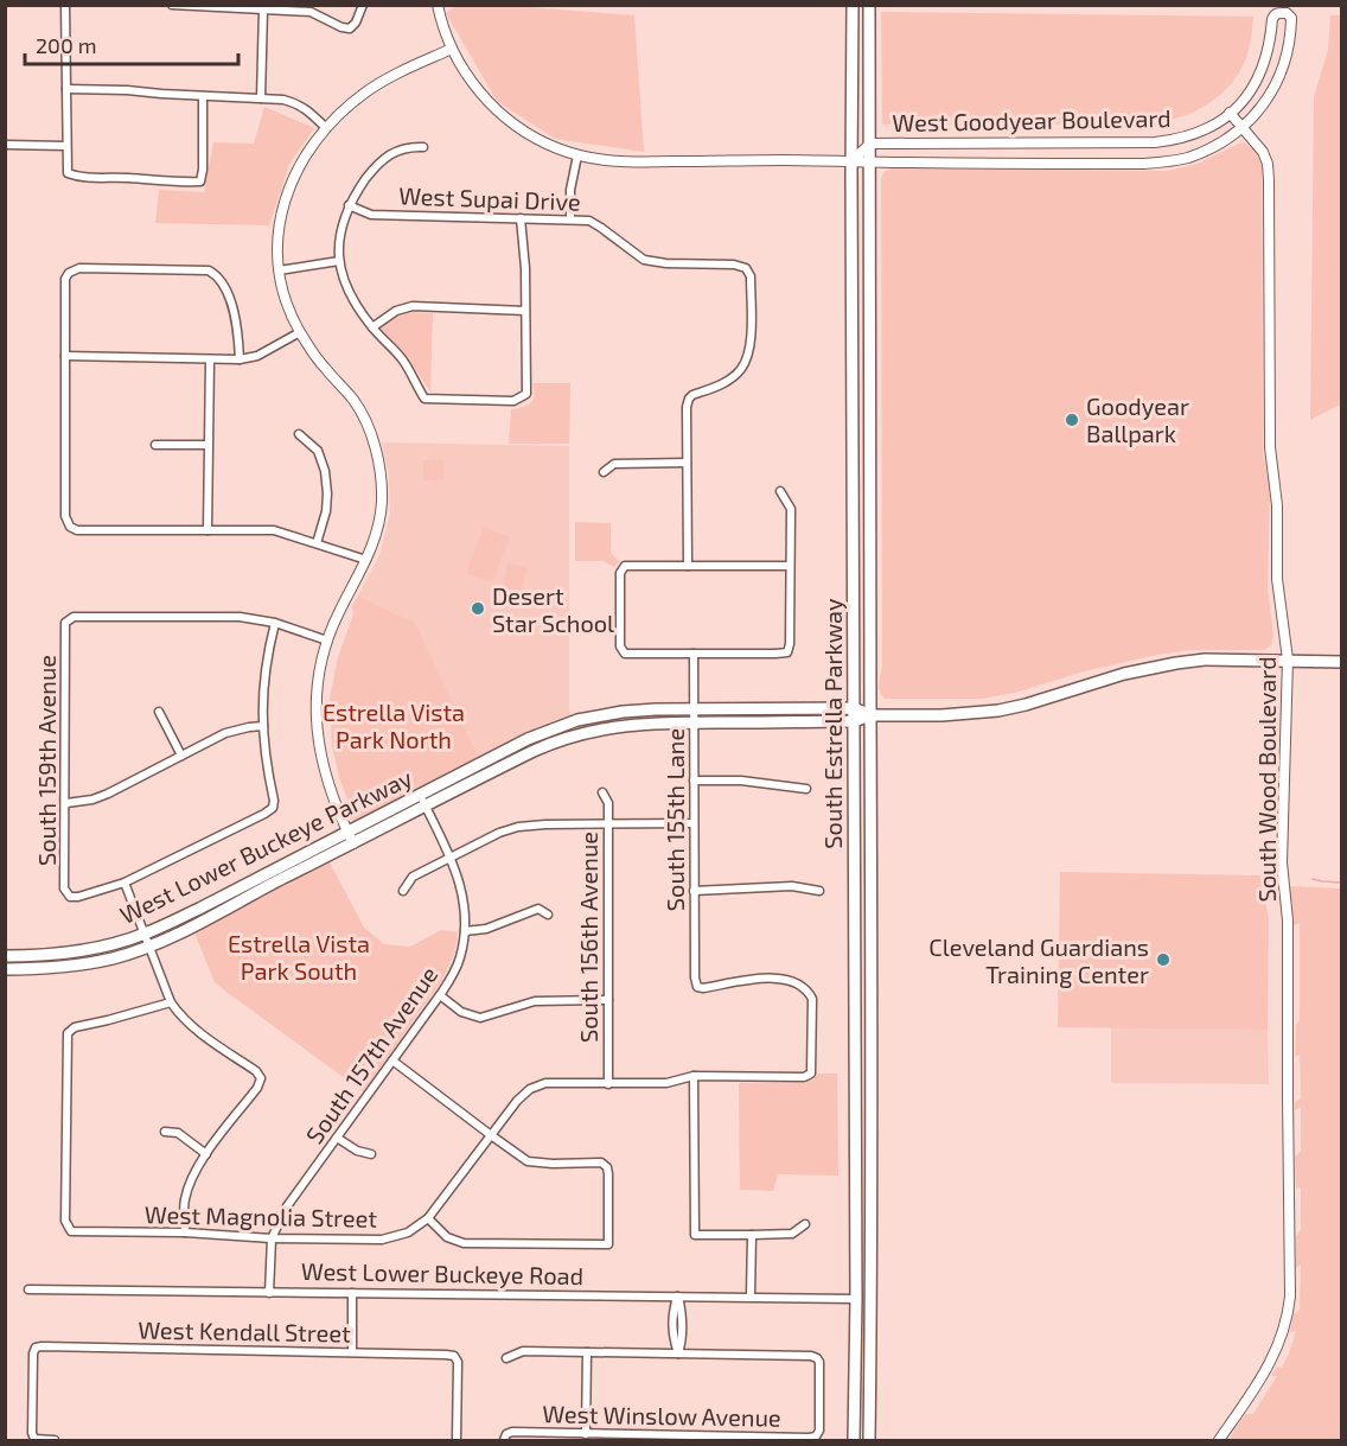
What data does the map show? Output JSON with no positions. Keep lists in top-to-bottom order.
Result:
{
  "streets": {
    "main road": ["South Estrella Parkway", "West Lower Buckeye Parkway"],
    "street": [
      "West Goodyear Boulevard",
      "West Supai Drive",
      "South 159th Avenue",
      "South Wood Boulevard",
      "South 155th Lane",
      "South 156th Avenue",
      "South 157th Avenue",
      "West Magnolia Street",
      "West Lower Buckeye Road",
      "West Kendall Street",
      "West Winslow Avenue"
    ]
  },
  "crossings": [
    ["West Goodyear Boulevard", "South Estrella Parkway"],
    ["West Goodyear Boulevard", "South Wood Boulevard"],
    ["South Estrella Parkway", "West Lower Buckeye Parkway"],
    ["South Estrella Parkway", "West Lower Buckeye Road"],
    ["South Wood Boulevard", "West Lower Buckeye Parkway"],
    ["South 155th Lane", "West Lower Buckeye Parkway"],
    ["West Lower Buckeye Parkway", "South 157th Avenue"],
    ["South 157th Avenue", "West Magnolia Street"],
    ["South 157th Avenue", "West Lower Buckeye Road"]
  ],
  "parks": ["Estrella Vista Park North", "Estrella Vista Park South"],
  "places": ["Goodyear Ballpark", "Desert Star School", "Cleveland Guardians Training Center"],
  "scale_bar": "200 m"
}
